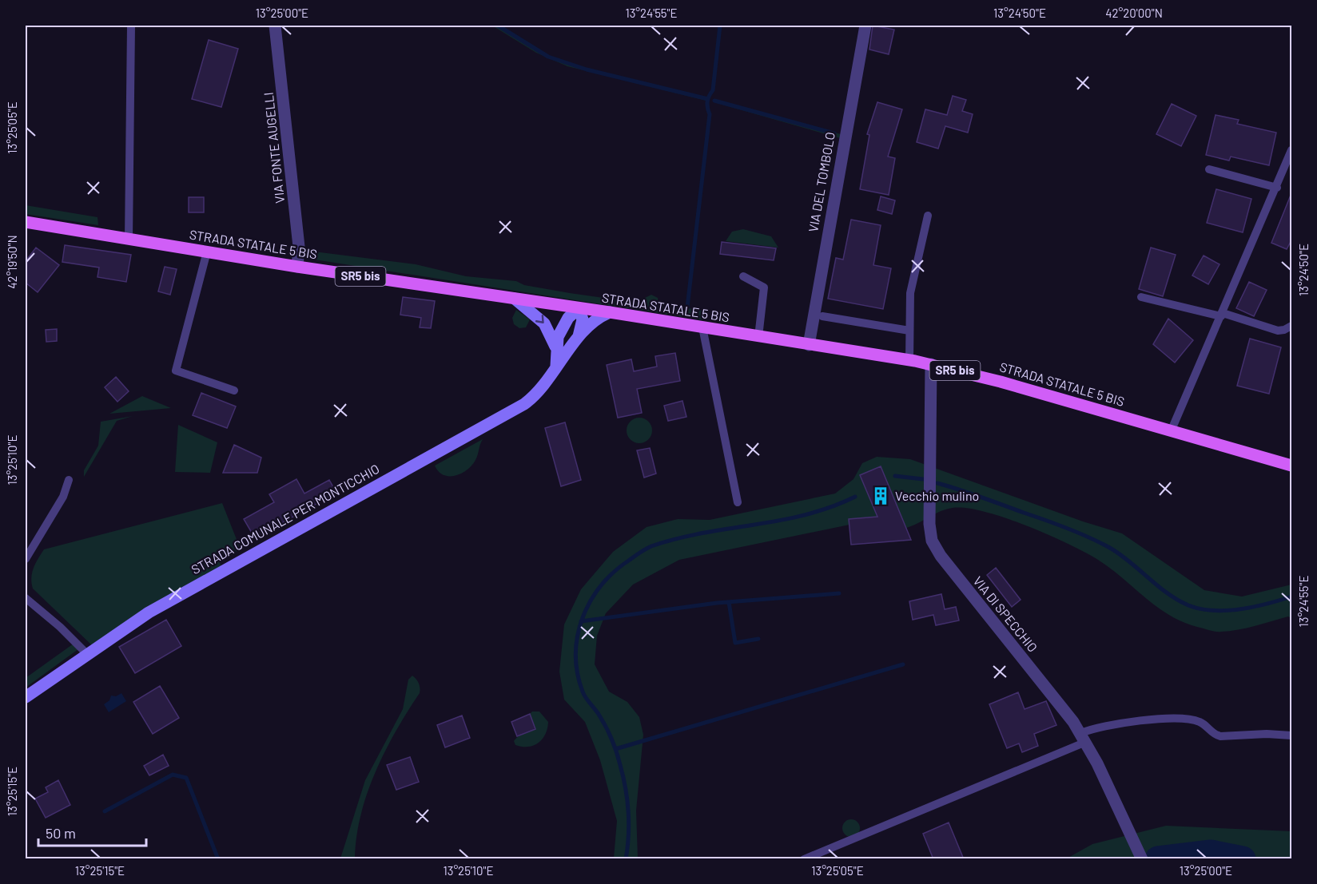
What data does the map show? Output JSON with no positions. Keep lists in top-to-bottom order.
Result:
{
  "streets": {
    "main road": ["STRADA STATALE 5 BIS", "SR5 bis", "STRADA COMUNALE PER MONTICCHIO"],
    "street": ["VIA FONTE AUGELLI", "VIA DEL TOMBOLO", "VIA DI SPECCHIO"]
  },
  "crossings": [
    ["VIA FONTE AUGELLI", "STRADA STATALE 5 BIS"],
    ["VIA DEL TOMBOLO", "STRADA STATALE 5 BIS"],
    ["STRADA STATALE 5 BIS", "STRADA COMUNALE PER MONTICCHIO"],
    ["STRADA STATALE 5 BIS", "VIA DI SPECCHIO"]
  ],
  "places": {
    "building": ["Vecchio mulino"]
  },
  "scale_bar": "50 m",
  "coordinates": [
    "13°25'00\"E",
    "13°24'55\"E",
    "13°24'50\"E",
    "42°20'00\"N",
    "13°25'05\"E",
    "42°19'50\"N",
    "13°25'10\"E",
    "13°25'15\"E"
  ]
}
